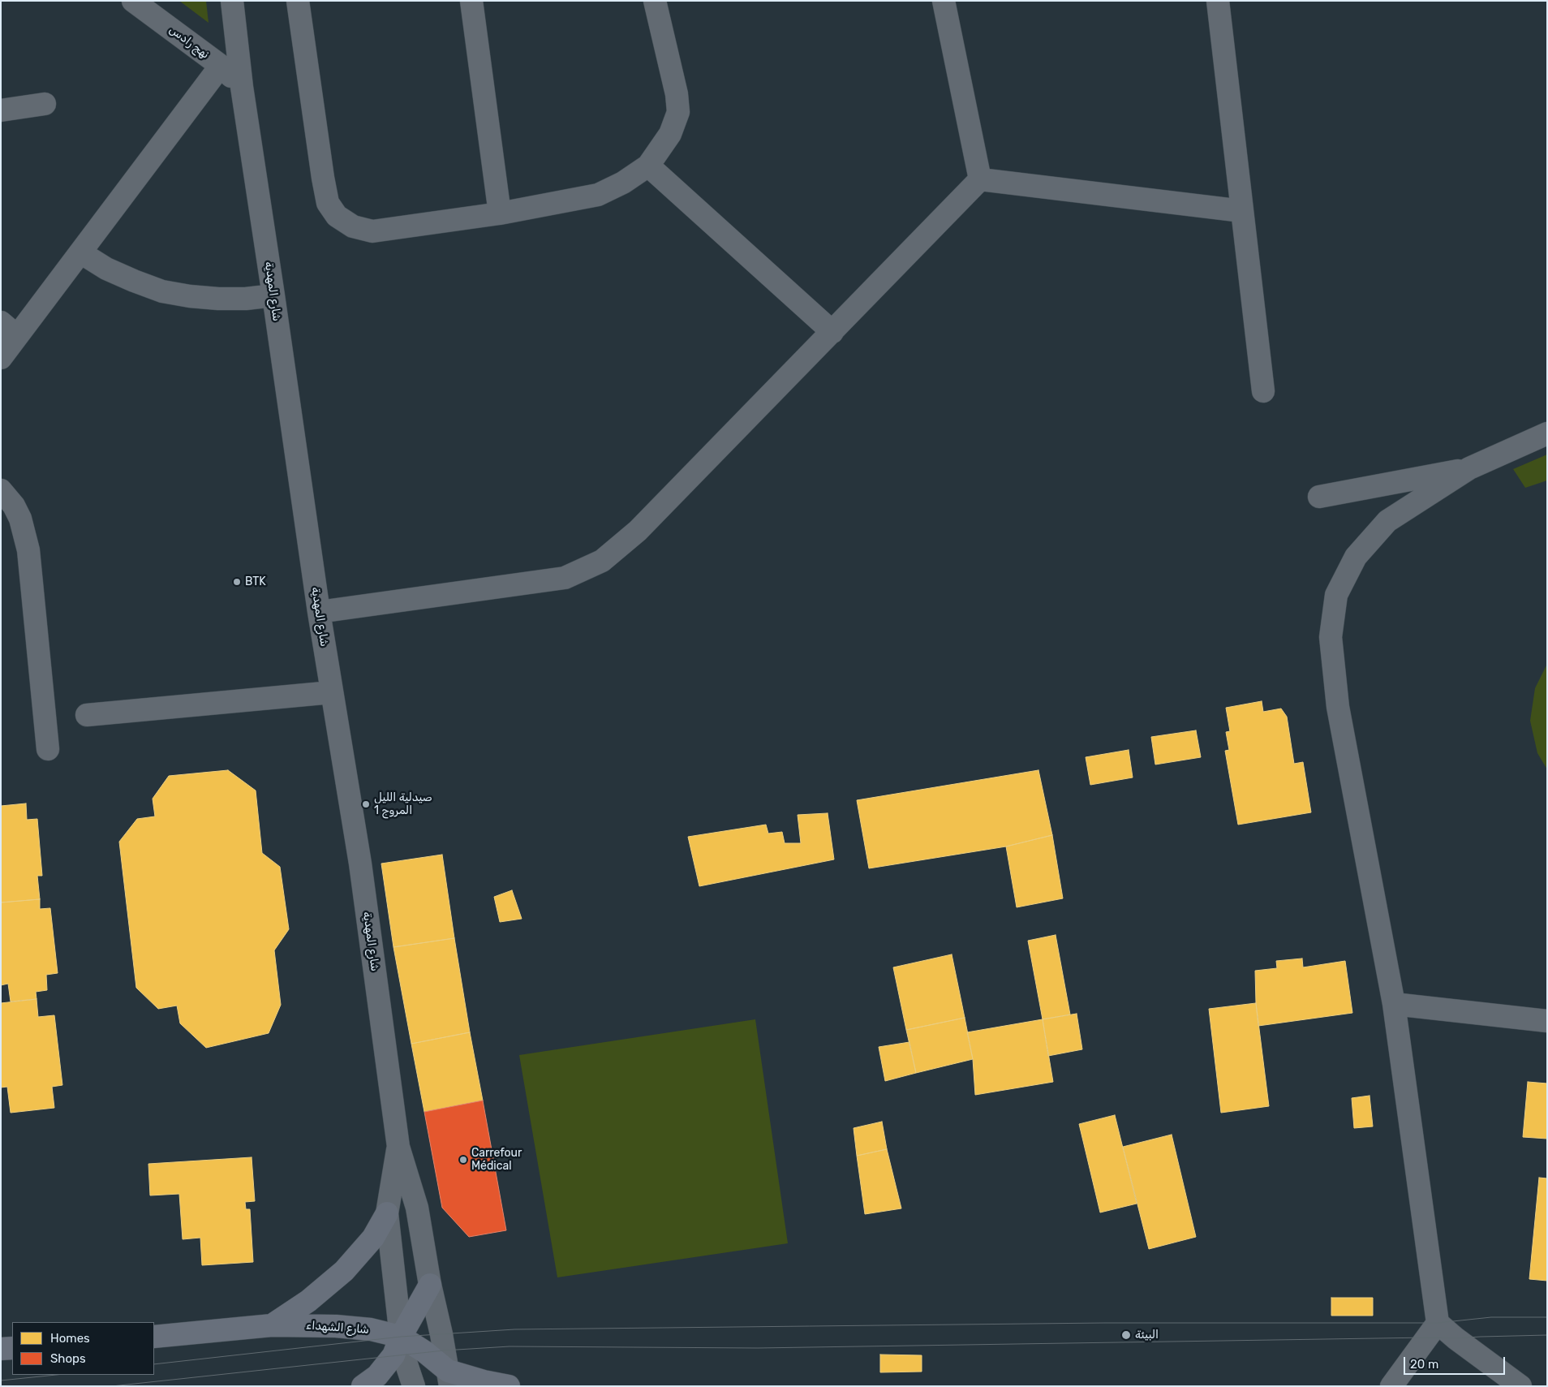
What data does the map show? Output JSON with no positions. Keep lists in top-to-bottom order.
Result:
{
  "streets": {
    "main road": ["شارع الشهداء"],
    "street": ["نهج رادس", "شارع المهدية"]
  },
  "crossings": [
    ["نهج رادس", "شارع المهدية"]
  ],
  "places": [
    "BTK",
    "صيدلية الليل المروج 1",
    "Carrefour Médical",
    "البيئة"
  ],
  "legend": ["Homes", "Shops"],
  "scale_bar": "20 m"
}
